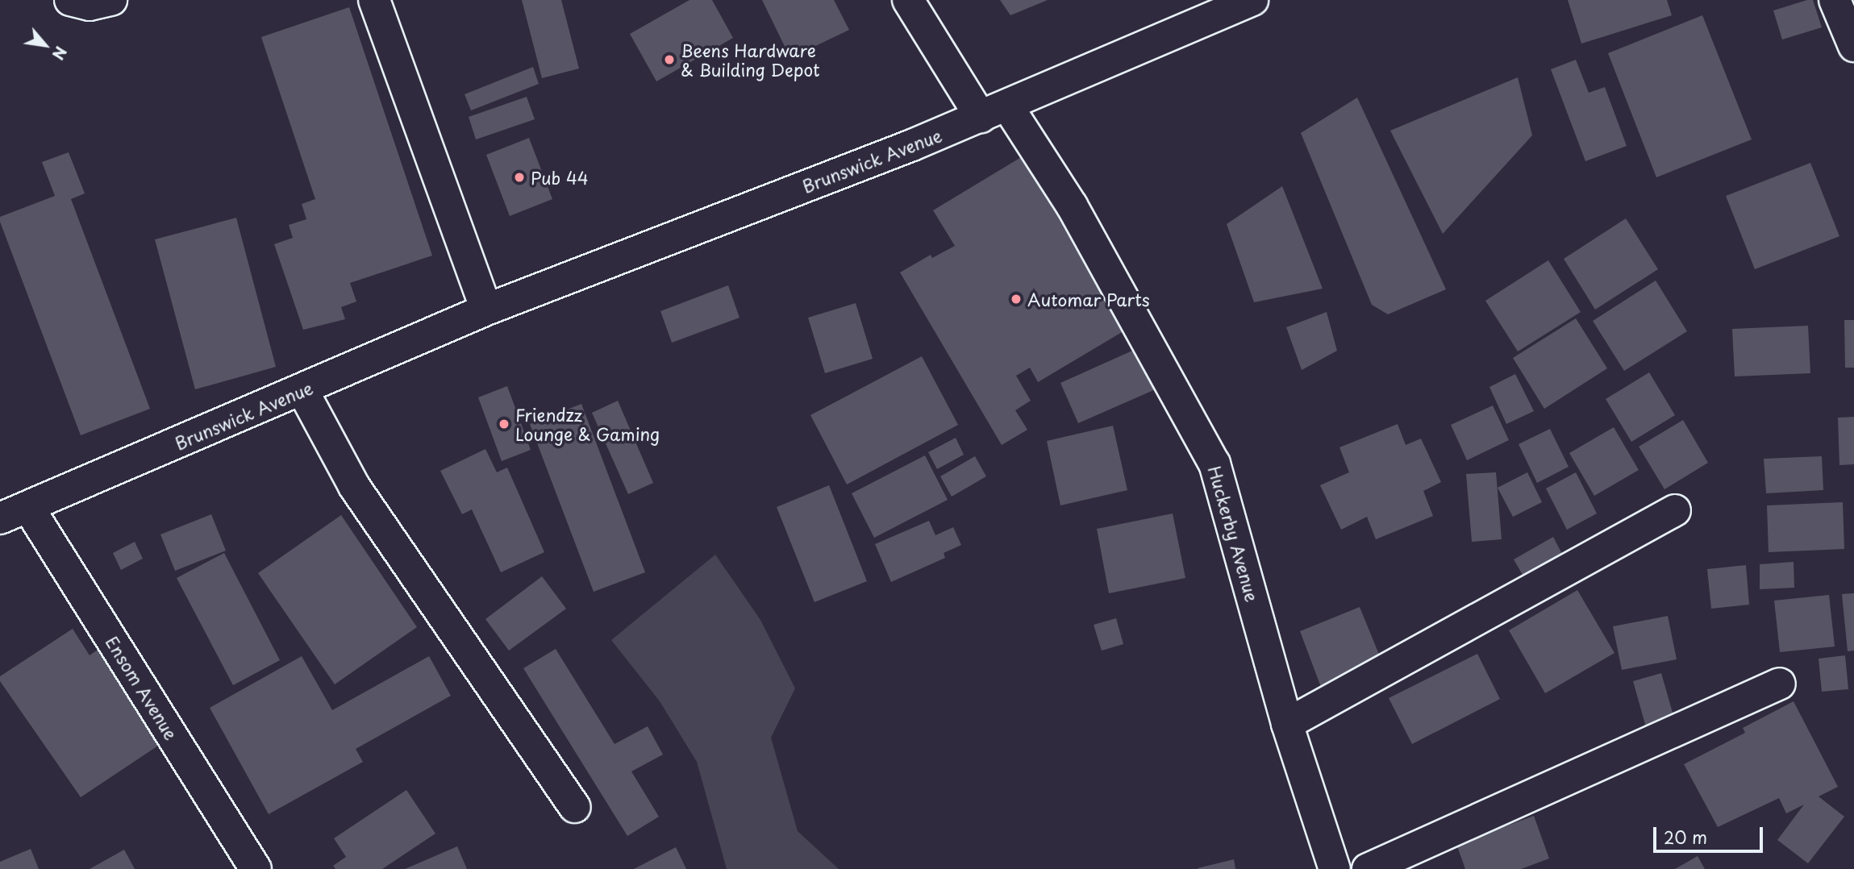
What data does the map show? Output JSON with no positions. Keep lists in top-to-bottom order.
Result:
{
  "streets": {
    "street": ["Brunswick Avenue", "Huckerby Avenue", "Ensom Avenue"]
  },
  "crossings": [
    ["Brunswick Avenue", "Huckerby Avenue"],
    ["Brunswick Avenue", "Ensom Avenue"]
  ],
  "places": [
    "Beens Hardware & Building Depot",
    "Pub 44",
    "Automar Parts",
    "Friendzz Lounge & Gaming"
  ],
  "scale_bar": "20 m",
  "north": "bottom right"
}
